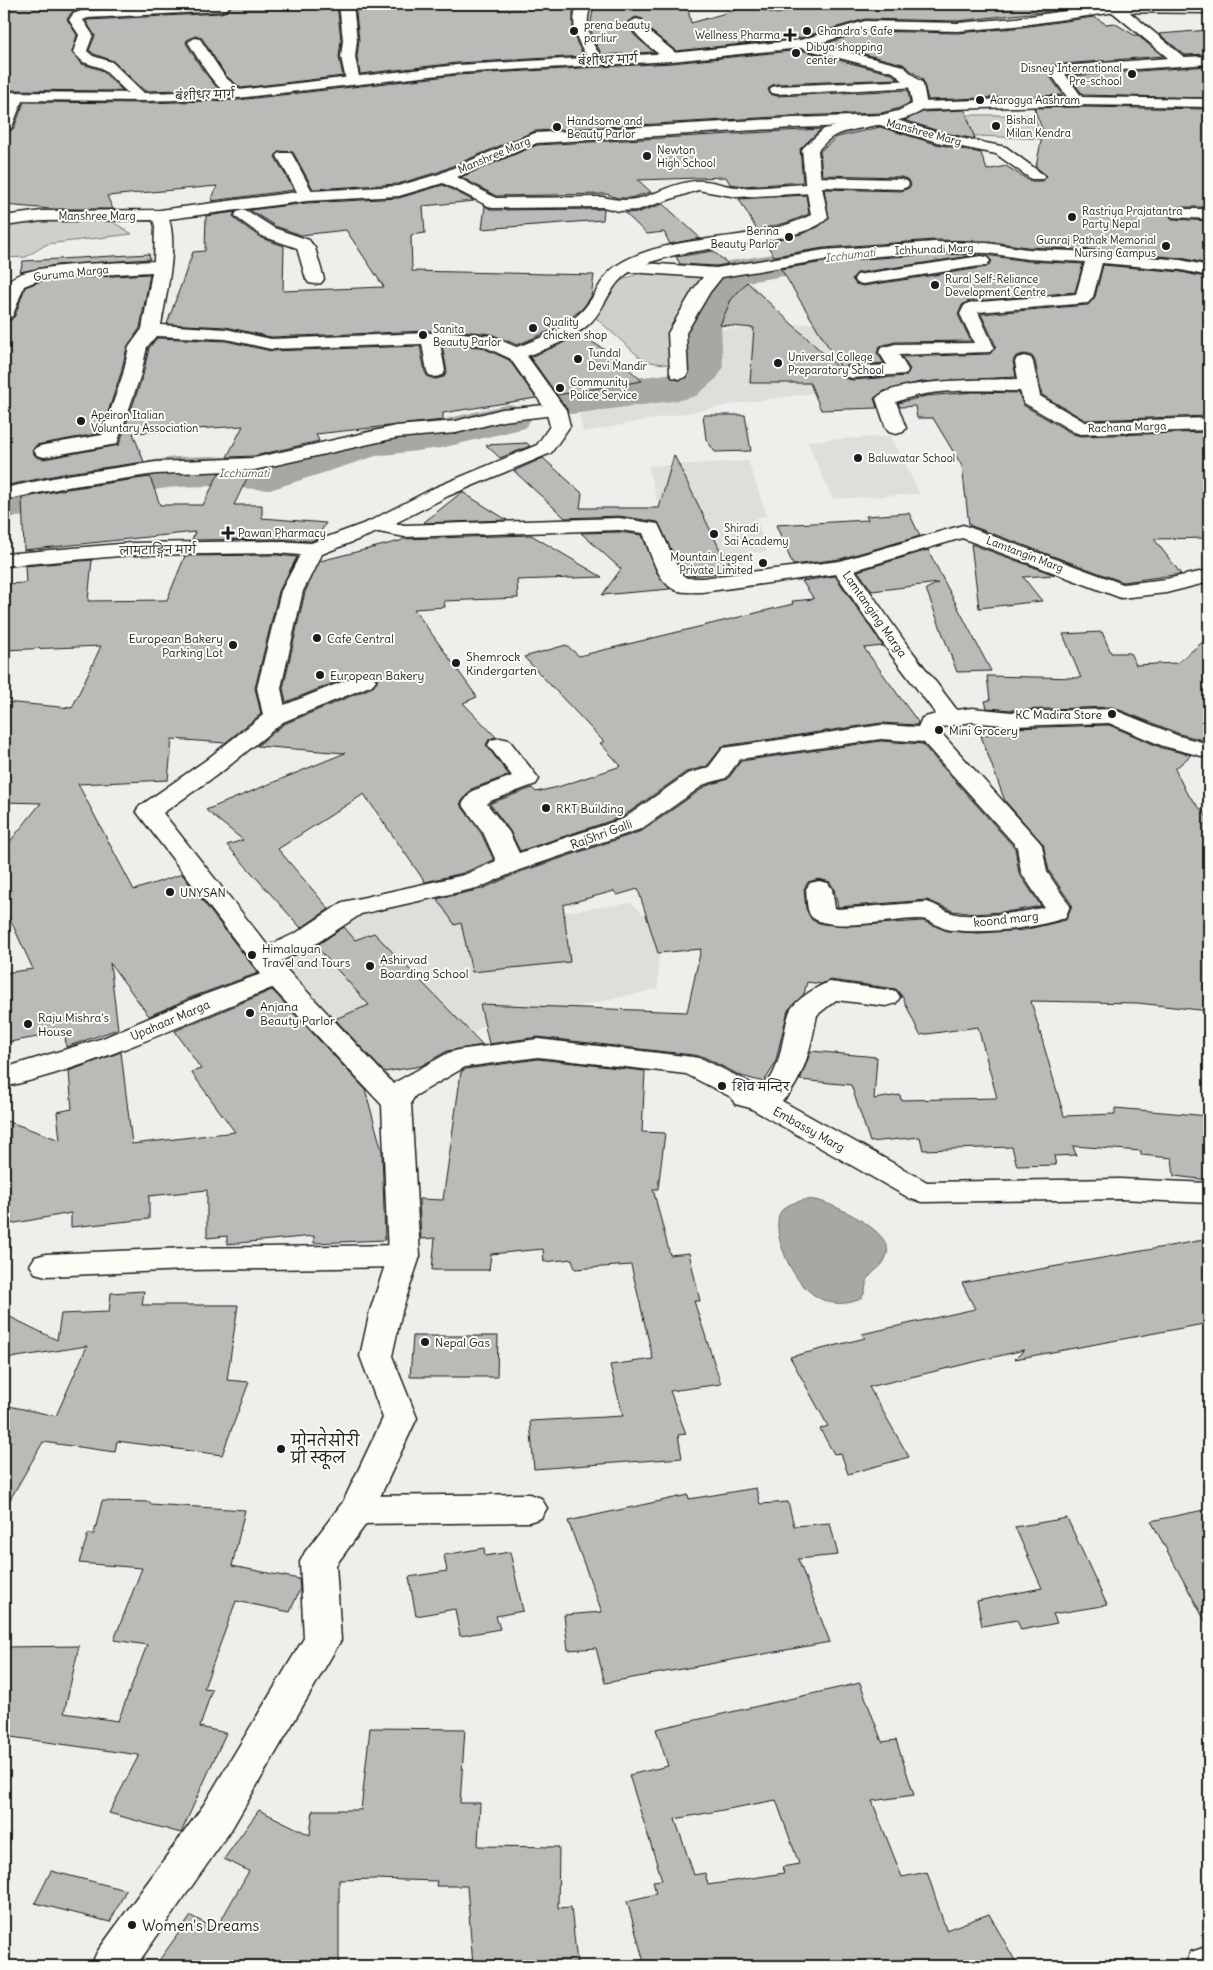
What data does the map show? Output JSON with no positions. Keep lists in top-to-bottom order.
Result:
{
  "streets": {
    "street": [
      "बंशीधर मार्ग",
      "Manshree Marg",
      "Ichhunadi Marg",
      "Guruma Marga",
      "Rachana Marga",
      "लामटाङ्गिन मार्ग",
      "Lamtangin Marg",
      "Lamtanging Marga",
      "RajShri Galli",
      "koond marg",
      "Upahaar Marga",
      "Embassy Marg"
    ]
  },
  "crossings": [
    ["Lamtangin Marg", "Lamtanging Marga"],
    ["RajShri Galli", "koond marg"],
    ["RajShri Galli", "Upahaar Marga"]
  ],
  "water": ["Icchumati"],
  "places": {
    "other": [
      "prena beauty parliur",
      "Chandra's Cafe",
      "Dibya shopping center",
      "Disney International Pre-school",
      "Aarogya Aashram",
      "Bishal Milan Kendra",
      "Handsome and Beauty Parlor",
      "Newton High School",
      "Rastriya Prajatantra Party Nepal",
      "Berina Beauty Parlor",
      "Gunraj Pathak Memorial Nursing Campus",
      "Rural Self-Reliance Development Centre",
      "Quality chicken shop",
      "Sanita Beauty Parlor",
      "Tundal Devi Mandir",
      "Universal College Preparatory School",
      "Community Police Service",
      "Apeiron Italian Voluntary Association",
      "Baluwatar School",
      "Shiradi Sai Academy",
      "Mountain Legent Private Limited",
      "Cafe Central",
      "European Bakery Parking Lot",
      "Shemrock Kindergarten",
      "European Bakery",
      "KC Madira Store",
      "Mini Grocery",
      "RKT Building",
      "UNYSAN",
      "Himalayan Travel and Tours",
      "Ashirvad Boarding School",
      "Anjana Beauty Parlor",
      "Raju Mishra's House",
      "शिव मन्दिर",
      "Nepal Gas",
      "मोनतेसोरी प्री स्कूल",
      "Women's Dreams"
    ],
    "health": ["Wellness Pharma", "Pawan Pharmacy"]
  }
}
